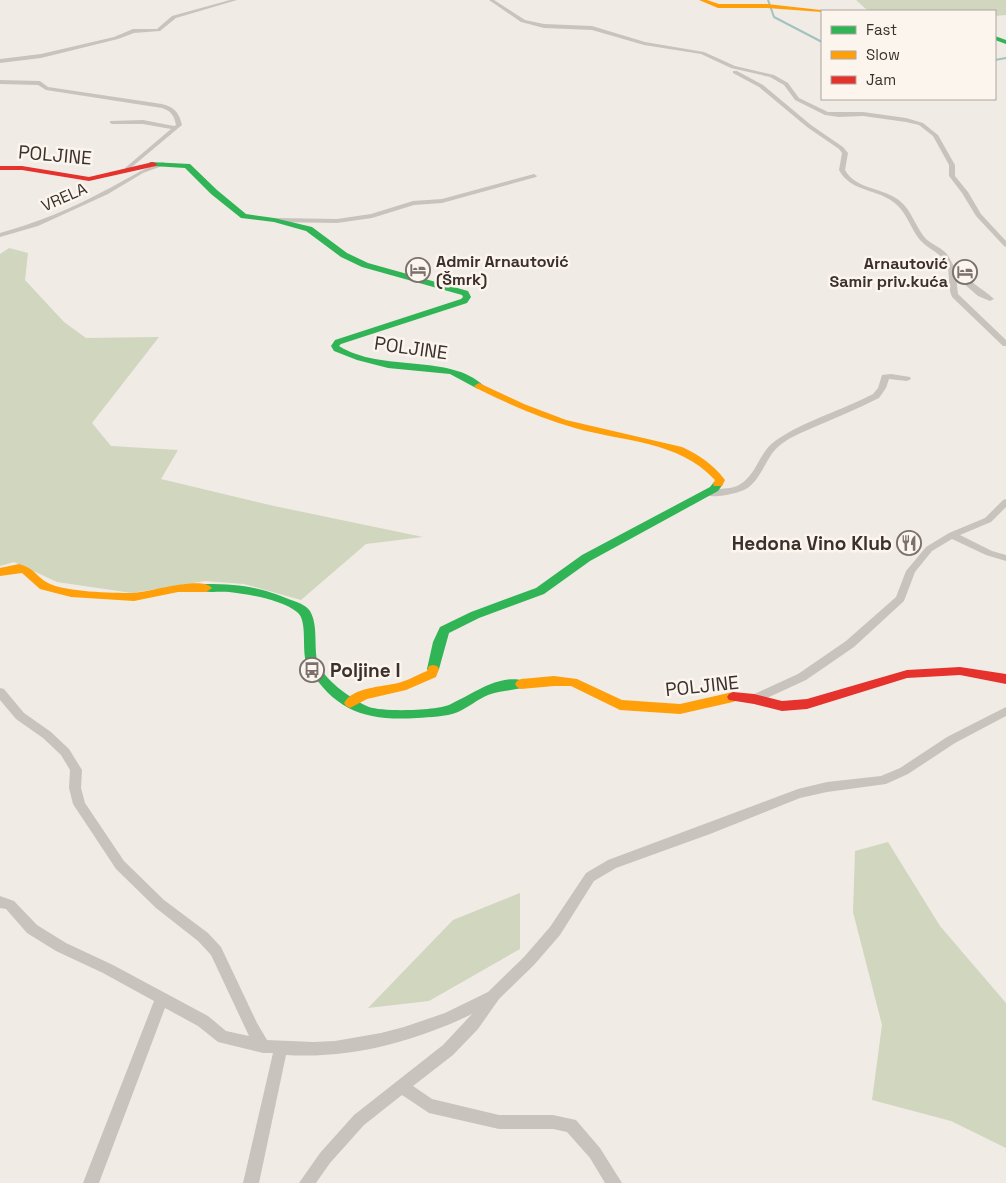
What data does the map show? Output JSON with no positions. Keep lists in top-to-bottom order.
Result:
{
  "streets": {
    "street": ["POLJINE", "VRELA"]
  },
  "crossings": [
    ["POLJINE", "VRELA"]
  ],
  "places": {
    "hotel": ["Admir Arnautović (Šmrk)", "Arnautović Samir priv.kuća"],
    "restaurant": ["Hedona Vino Klub"],
    "bus stop": ["Poljine I"]
  },
  "legend": ["Fast", "Slow", "Jam"]
}
